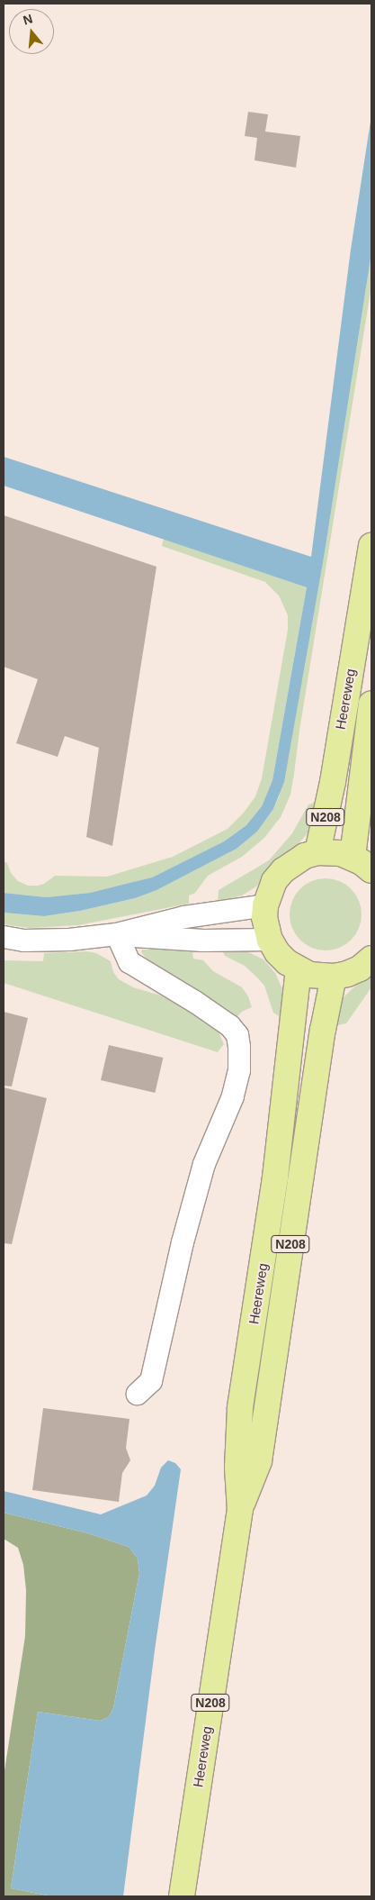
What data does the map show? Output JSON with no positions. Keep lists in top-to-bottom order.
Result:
{
  "streets": {
    "main road": ["Heereweg", "N208"]
  },
  "crossings": [
    ["Heereweg", "N208"]
  ],
  "north": "top"
}
